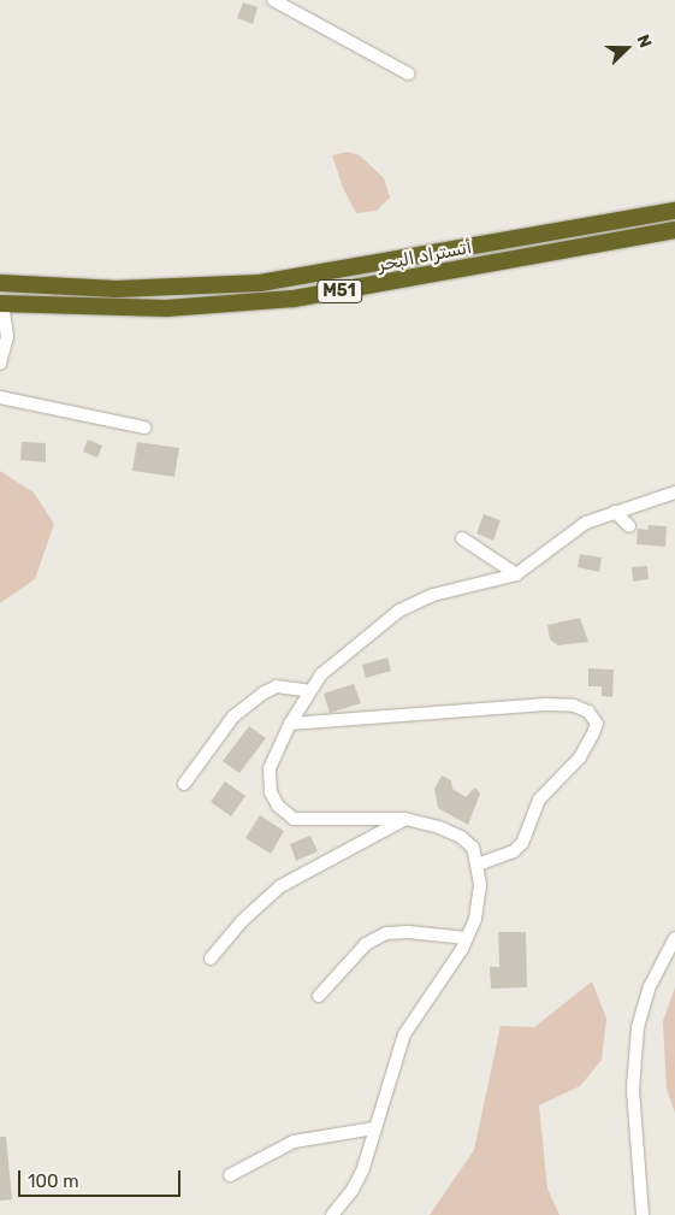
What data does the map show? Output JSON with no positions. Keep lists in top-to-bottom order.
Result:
{
  "streets": {
    "highway": ["أتستراد البحر", "M51"]
  },
  "scale_bar": "100 m",
  "north": "right"
}
